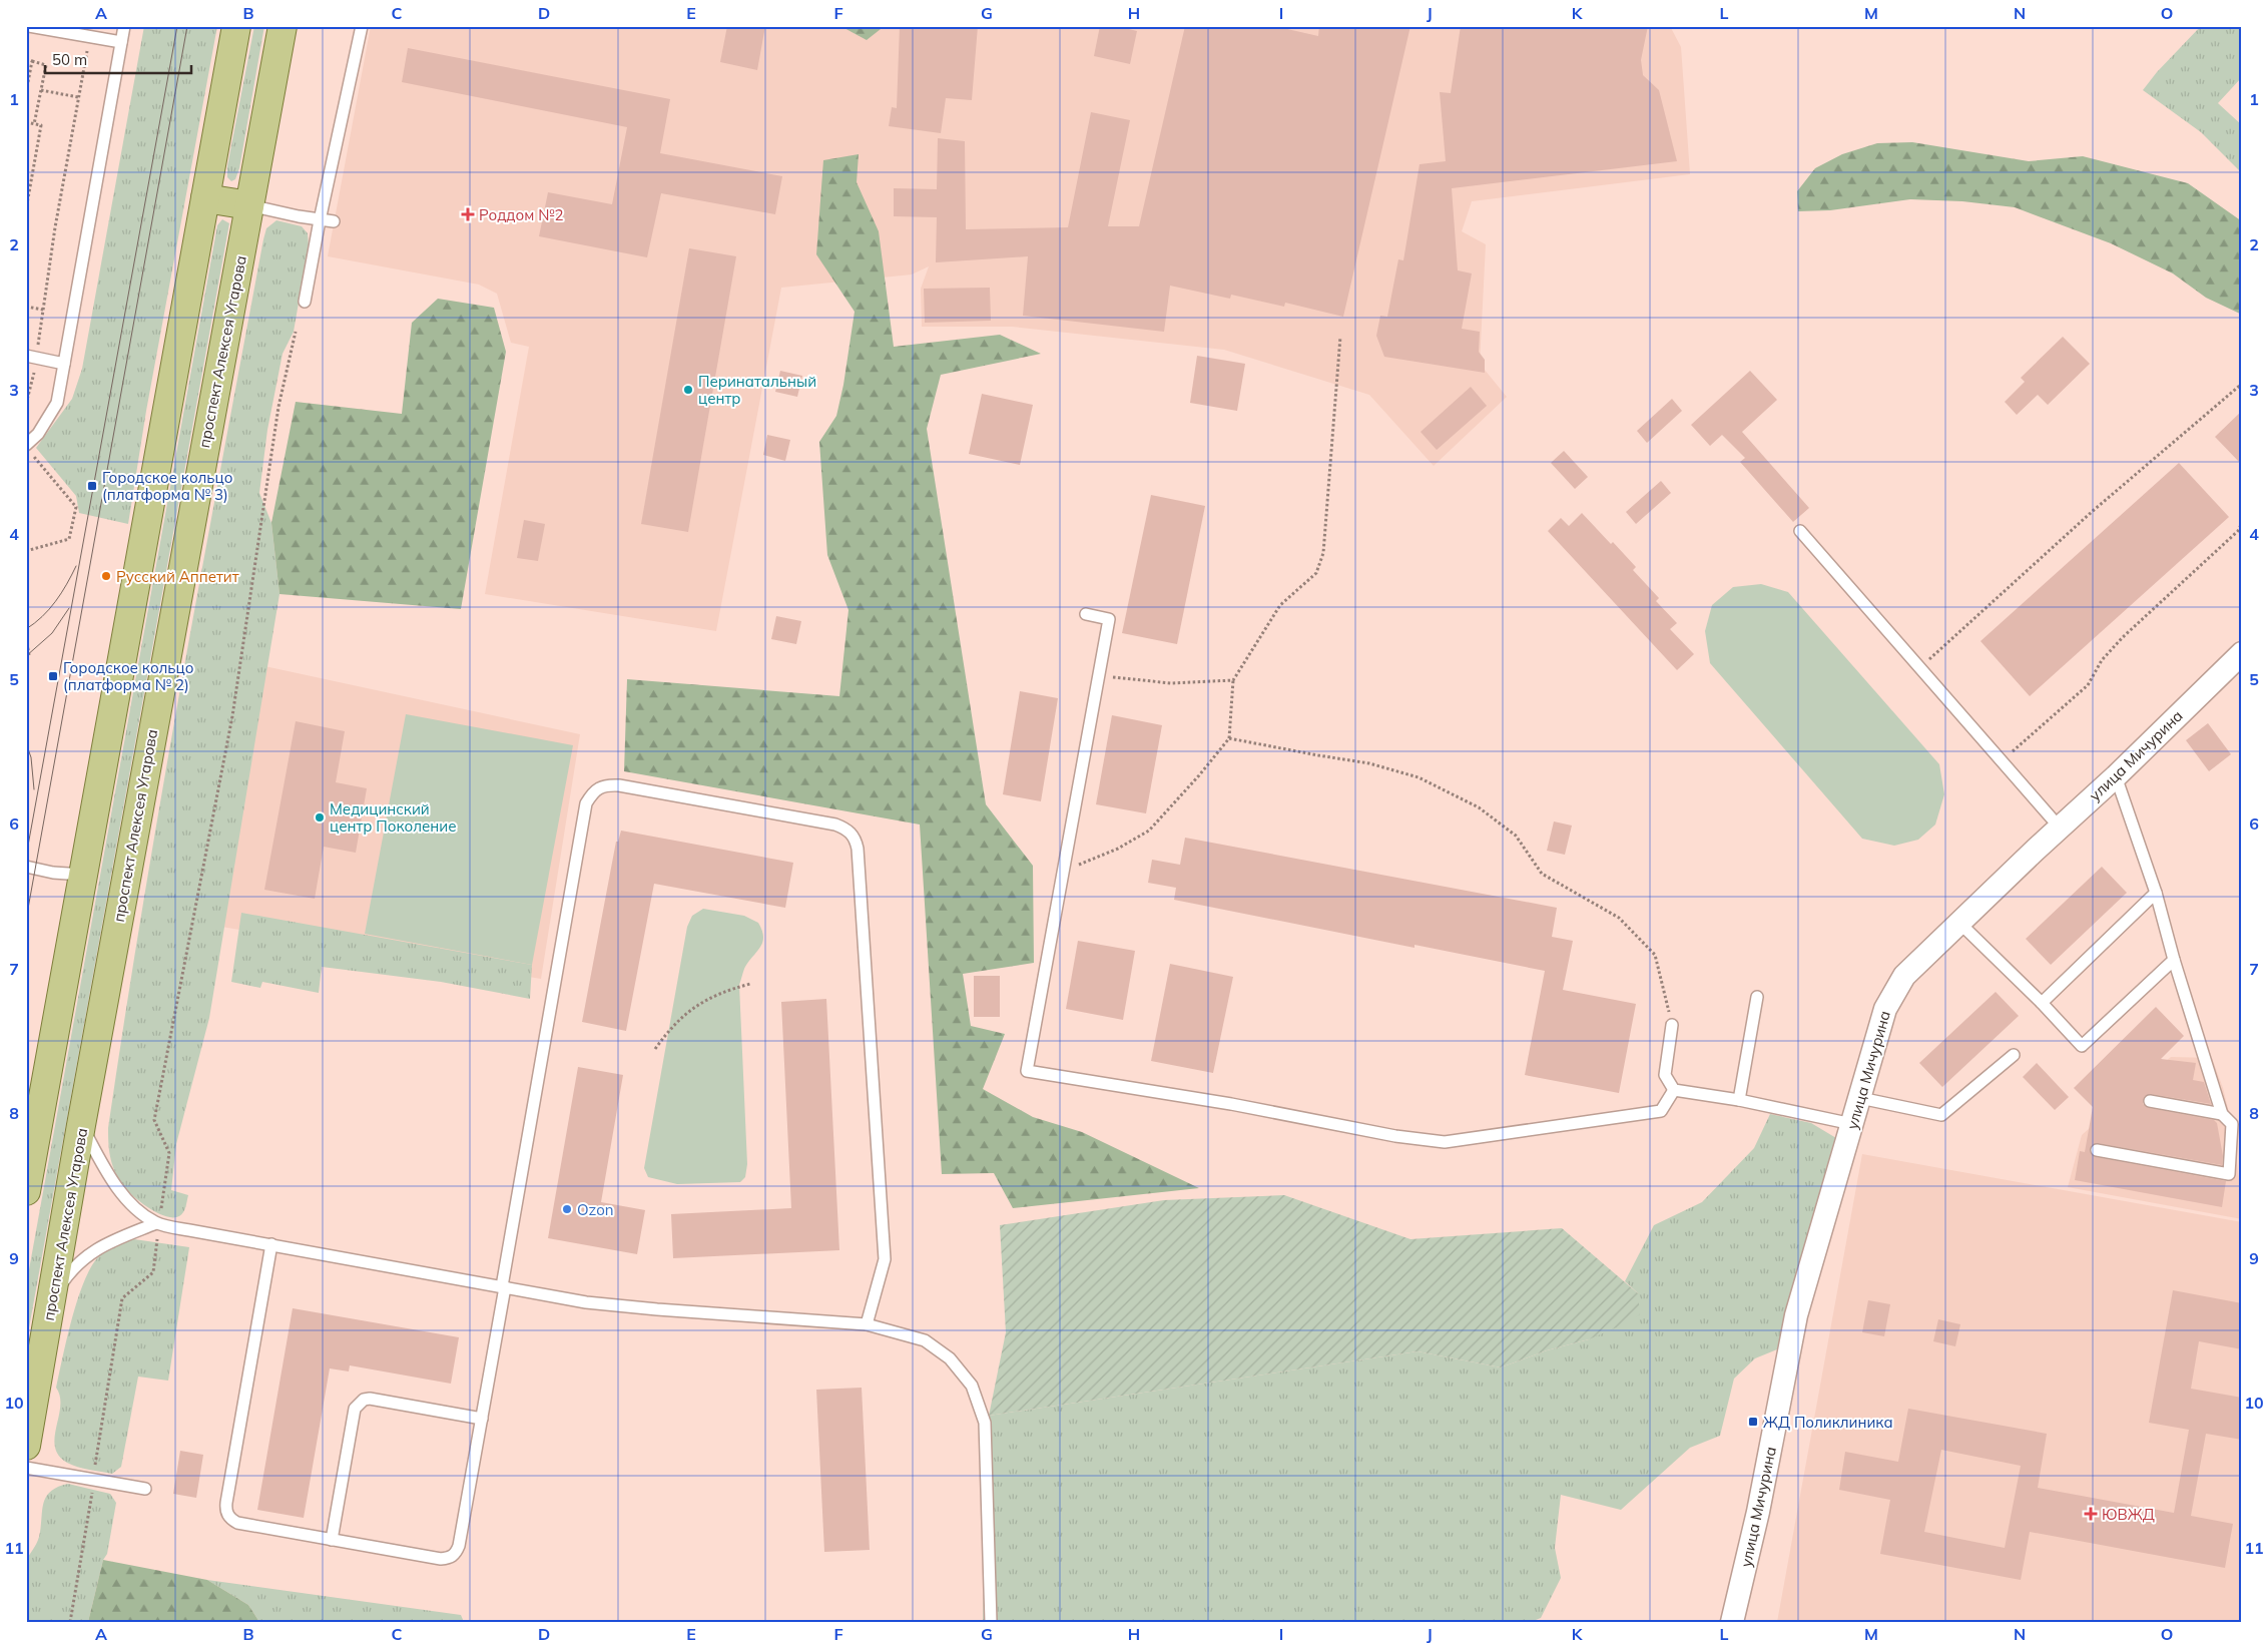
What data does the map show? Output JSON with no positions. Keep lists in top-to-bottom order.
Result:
{
  "streets": {
    "main road": ["проспект Алексея Угарова"],
    "street": ["улица Мичурина"]
  },
  "places": {
    "health": ["Роддом №2", "ЮВЖД"],
    "other": [
      "Перинатальный центр",
      "Русский Аппетит",
      "Медицинский центр Поколение",
      "Ozon"
    ],
    "transit": ["Городское кольцо (платформа № 3)", "Городское кольцо (платформа № 2)", "ЖД Поликлиника"]
  },
  "scale_bar": "50 m",
  "grid": {
    "columns": [
      "A",
      "B",
      "C",
      "D",
      "E",
      "F",
      "G",
      "H",
      "I",
      "J",
      "K",
      "L",
      "M",
      "N",
      "O"
    ],
    "rows": [
      "1",
      "2",
      "3",
      "4",
      "5",
      "6",
      "7",
      "8",
      "9",
      "10",
      "11"
    ]
  }
}
